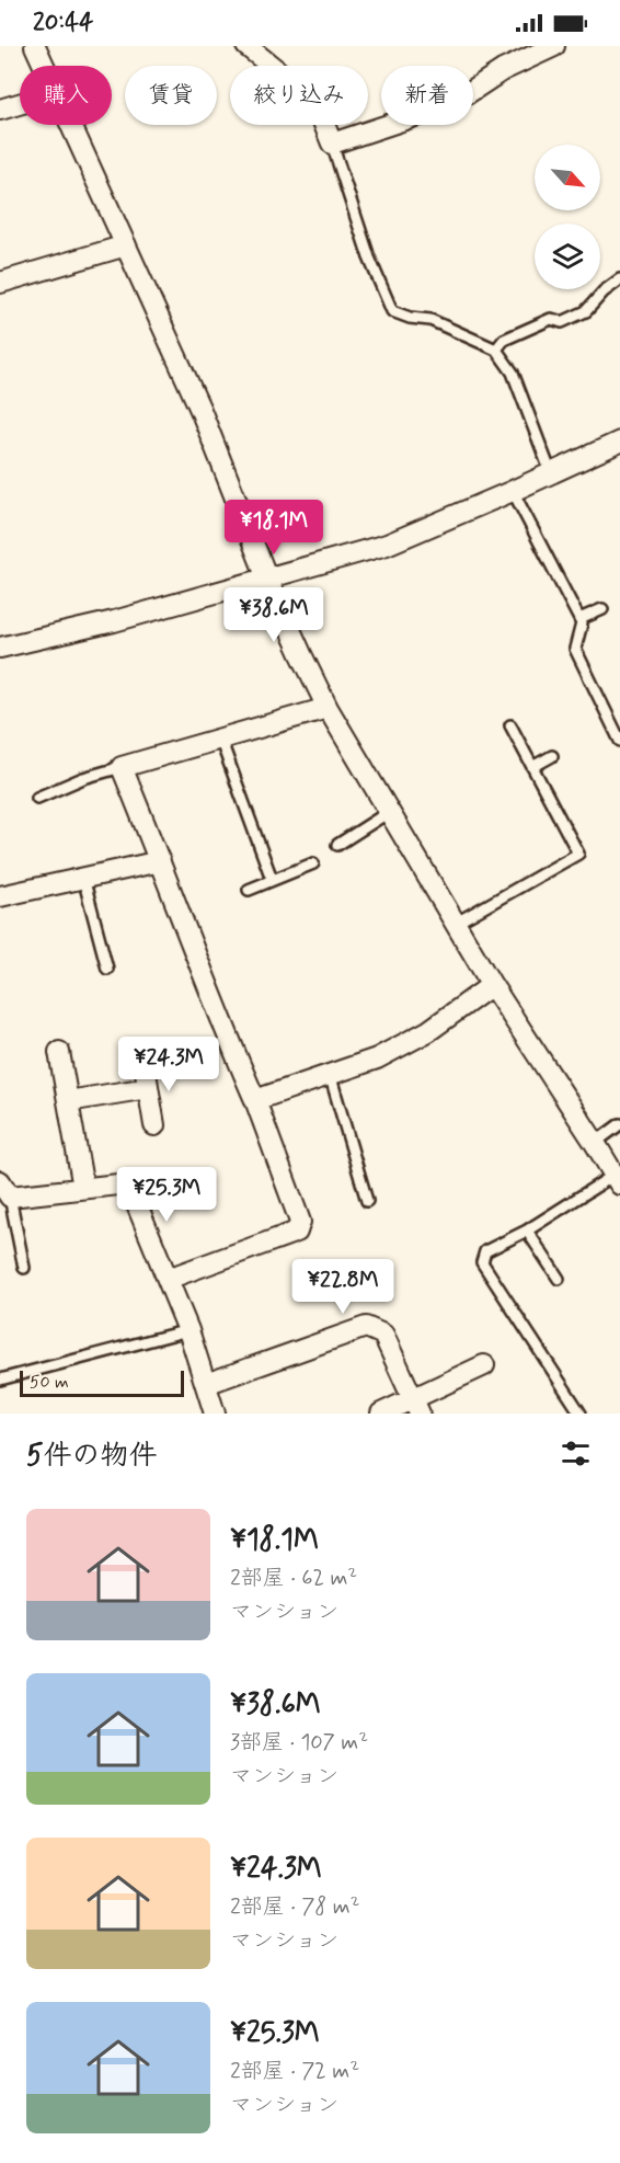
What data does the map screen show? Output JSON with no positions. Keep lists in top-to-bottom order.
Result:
{
  "scale_bar": "50 m",
  "north": "bottom right",
  "page": {
    "status": "20:44",
    "chip": [
      "購入",
      "賃貸",
      "絞り込み",
      "新着"
    ],
    "price": [
      "¥18.1M",
      "¥38.6M",
      "¥24.3M",
      "¥25.3M",
      "¥22.8M"
    ],
    "scale": "50 m",
    "heading": "5件の物件",
    "list": [
      {
        "name": "¥18.1M",
        "note": "2部屋 · 62 m² · マンション"
      },
      {
        "name": "¥38.6M",
        "note": "3部屋 · 107 m² · マンション"
      },
      {
        "name": "¥24.3M",
        "note": "2部屋 · 78 m² · マンション"
      },
      {
        "name": "¥25.3M",
        "note": "2部屋 · 72 m² · マンション"
      }
    ]
  }
}
